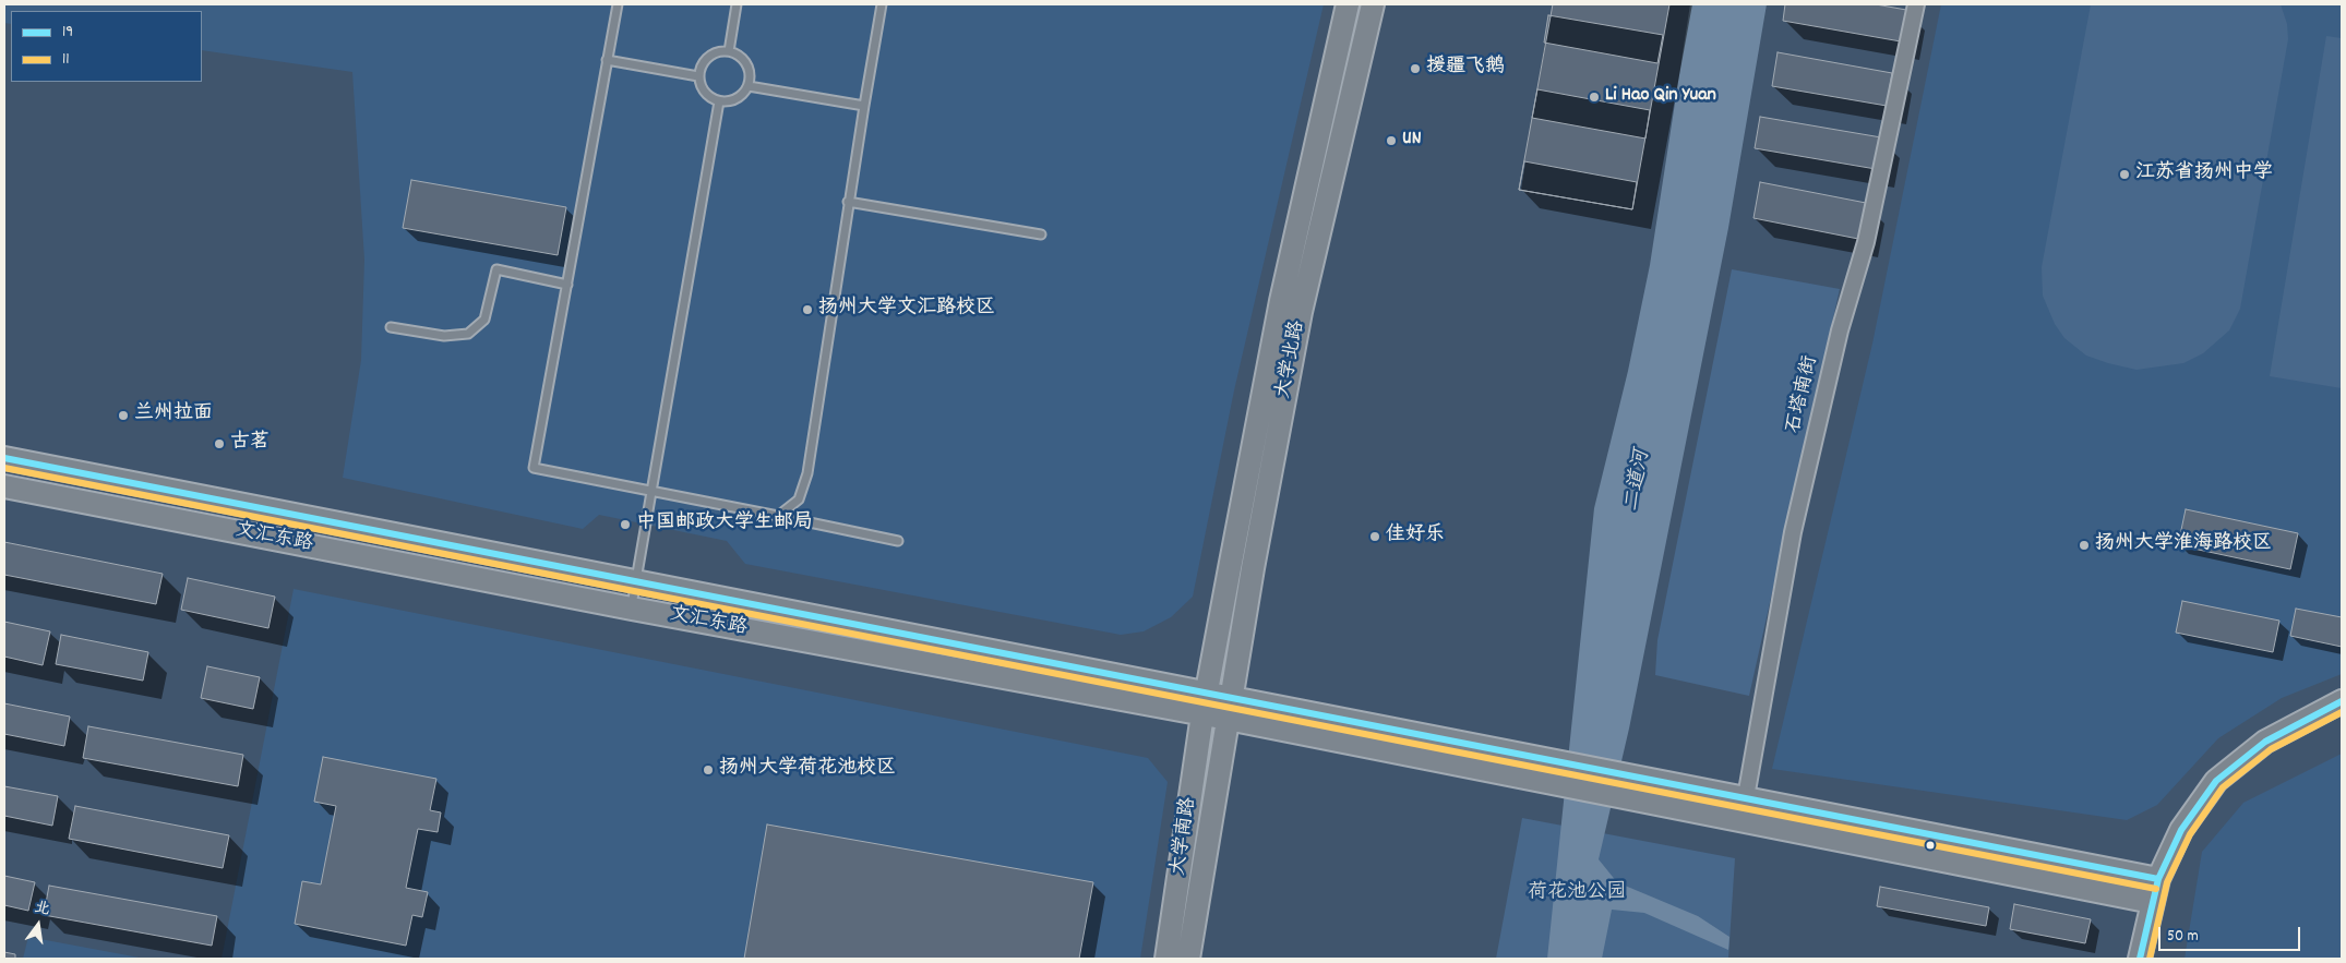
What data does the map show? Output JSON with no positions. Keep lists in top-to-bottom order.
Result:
{
  "streets": {
    "main road": ["大学北路", "文汇东路", "大学南路"],
    "street": ["石塔南街"]
  },
  "crossings": [
    ["大学北路", "文汇东路"],
    ["大学北路", "大学南路"],
    ["石塔南街", "文汇东路"],
    ["文汇东路", "大学南路"]
  ],
  "water": ["二道河"],
  "parks": ["荷花池公园"],
  "places": [
    "援疆飞鹅",
    "Li Hao Qin Yuan",
    "UN",
    "江苏省扬州中学",
    "扬州大学文汇路校区",
    "兰州拉面",
    "古茗",
    "中国邮政大学生邮局",
    "佳好乐",
    "扬州大学淮海路校区",
    "扬州大学荷花池校区"
  ],
  "lines": ["transit line 19", "transit line 11"],
  "legend": ["19", "11"],
  "scale_bar": "50 m",
  "north": "top"
}
